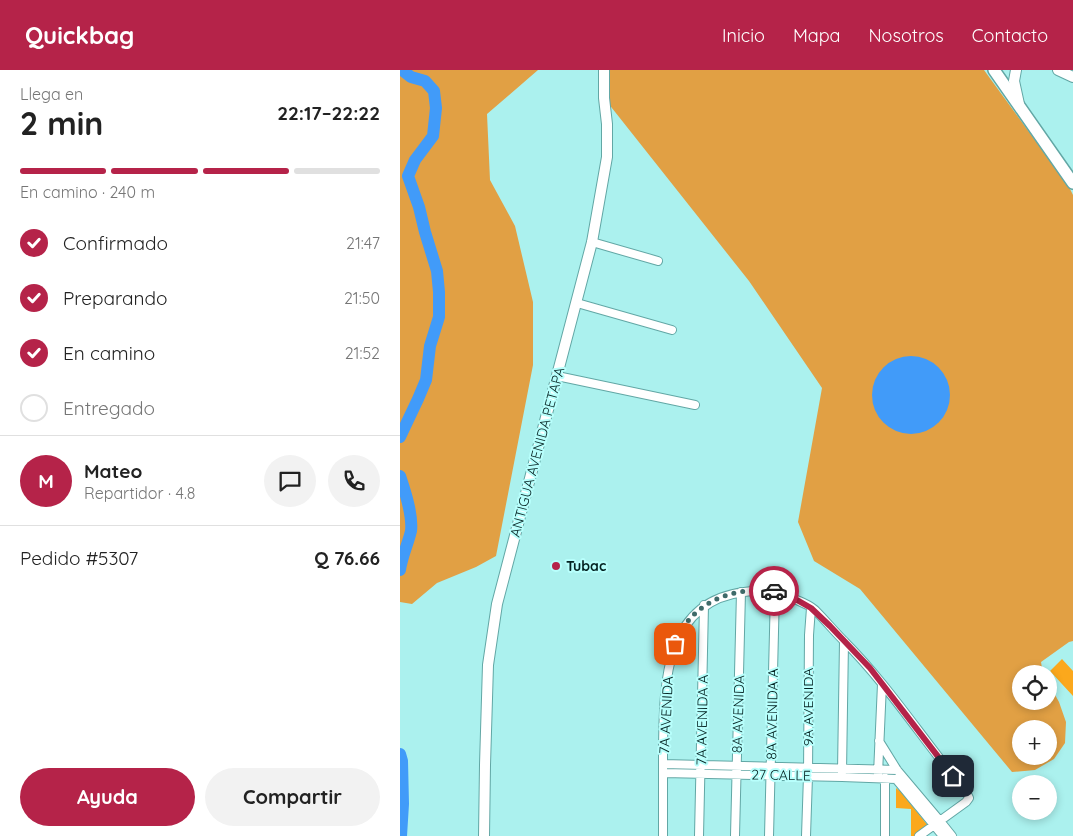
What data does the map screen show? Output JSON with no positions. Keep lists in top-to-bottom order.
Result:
{
  "streets": {
    "main road": ["ANTIGUA AVENIDA PETAPA"],
    "street": [
      "9A AVENIDA",
      "8A AVENIDA",
      "8A AVENIDA A",
      "7A AVENIDA",
      "7A AVENIDA A",
      "27 CALLE"
    ]
  },
  "crossings": [
    ["9A AVENIDA", "27 CALLE"],
    ["8A AVENIDA", "27 CALLE"],
    ["8A AVENIDA A", "27 CALLE"],
    ["7A AVENIDA", "7A AVENIDA A"],
    ["7A AVENIDA", "27 CALLE"],
    ["7A AVENIDA A", "27 CALLE"]
  ],
  "places": ["Tubac"],
  "page": {
    "header": "Quickbag",
    "nav": [
      "Inicio",
      "Mapa",
      "Nosotros",
      "Contacto"
    ],
    "heading": ["2 min", "Llega en", "22:17–22:22"],
    "panel": [
      "Mateo",
      "Repartidor · 4.8",
      "Pedido #5307",
      "Q 76.66"
    ],
    "bar": "En camino · 240 m",
    "list": [
      ["Confirmado", "21:47"],
      ["Preparando", "21:50"],
      ["En camino", "21:52"],
      "Entregado"
    ],
    "round": "M",
    "map_buttons": ["+", "−"],
    "buttons": ["Ayuda", "Compartir"]
  }
}
